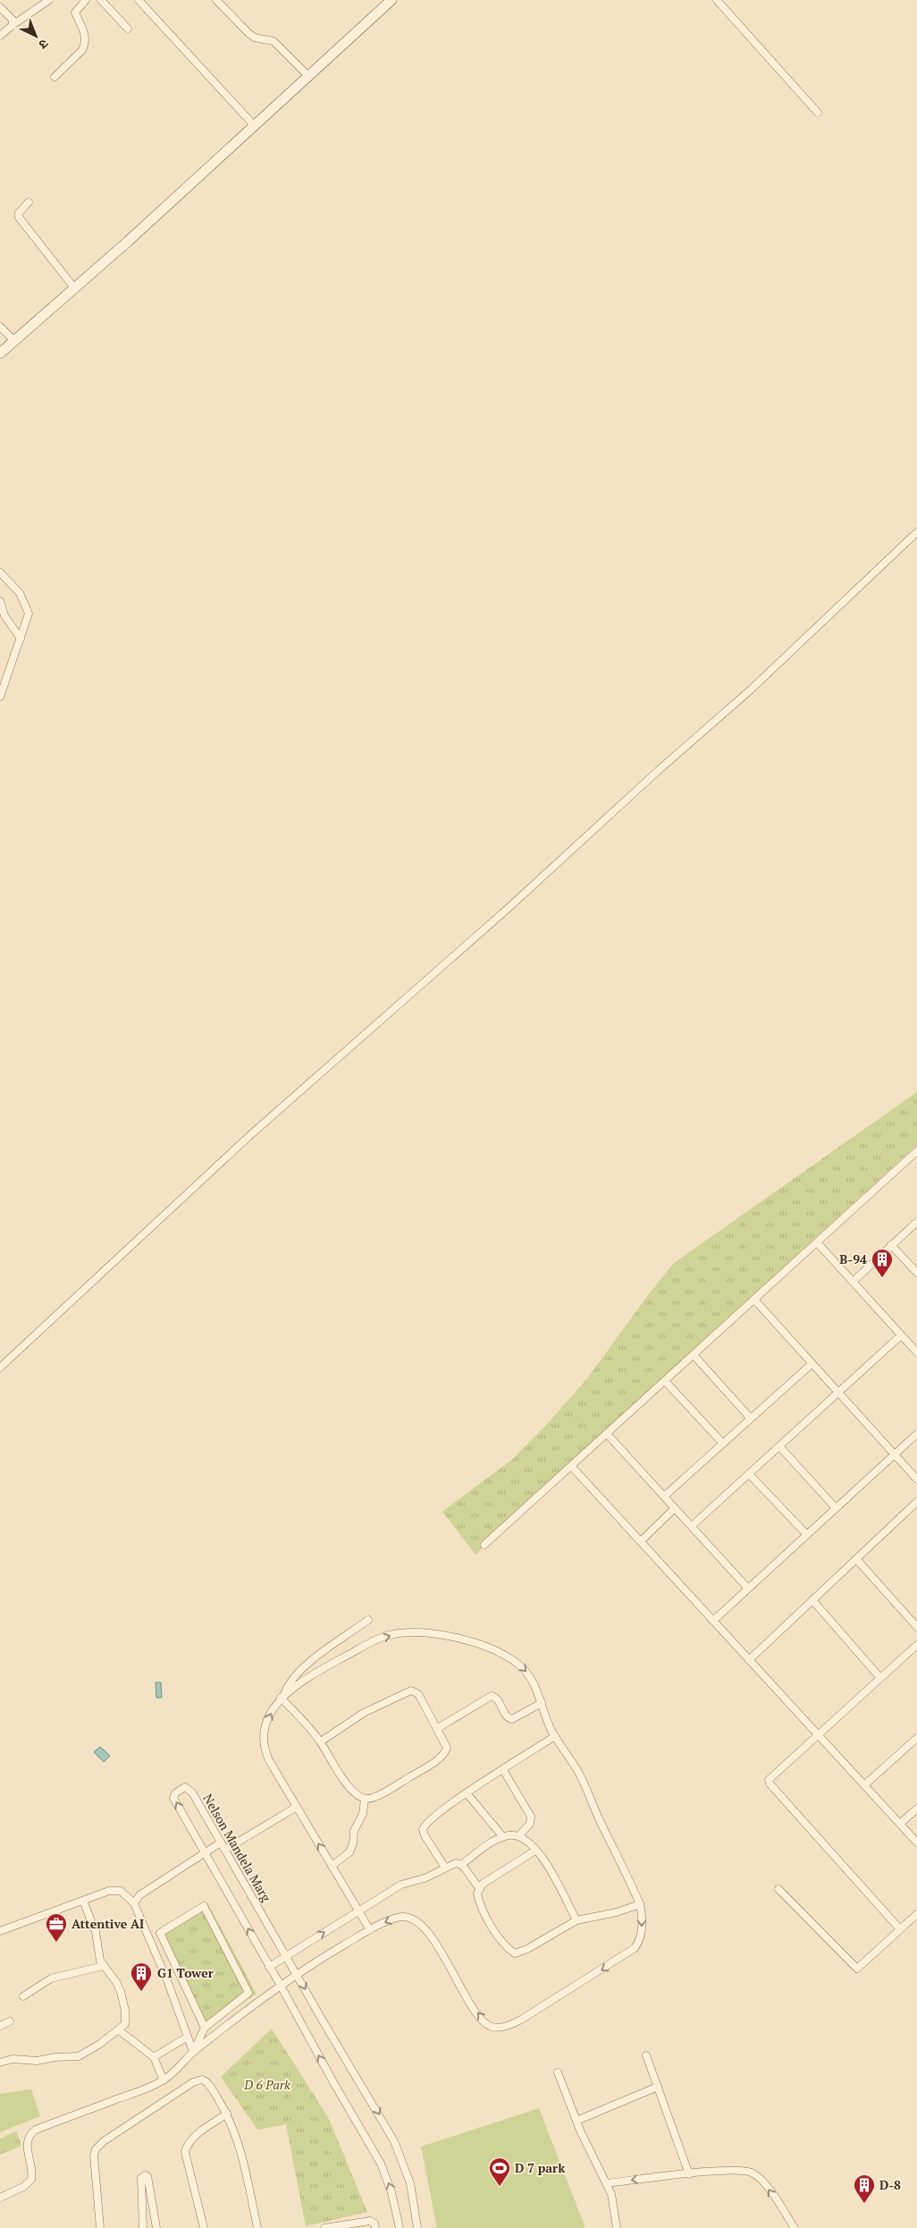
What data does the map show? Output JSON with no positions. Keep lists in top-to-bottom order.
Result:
{
  "streets": {
    "street": ["Nelson Mandela Marg"]
  },
  "parks": ["D 6 Park"],
  "places": {
    "building": ["B-94", "G1 Tower", "D-8"],
    "office": ["Attentive AI"],
    "sports": ["D 7 park"]
  },
  "north": "bottom right"
}
